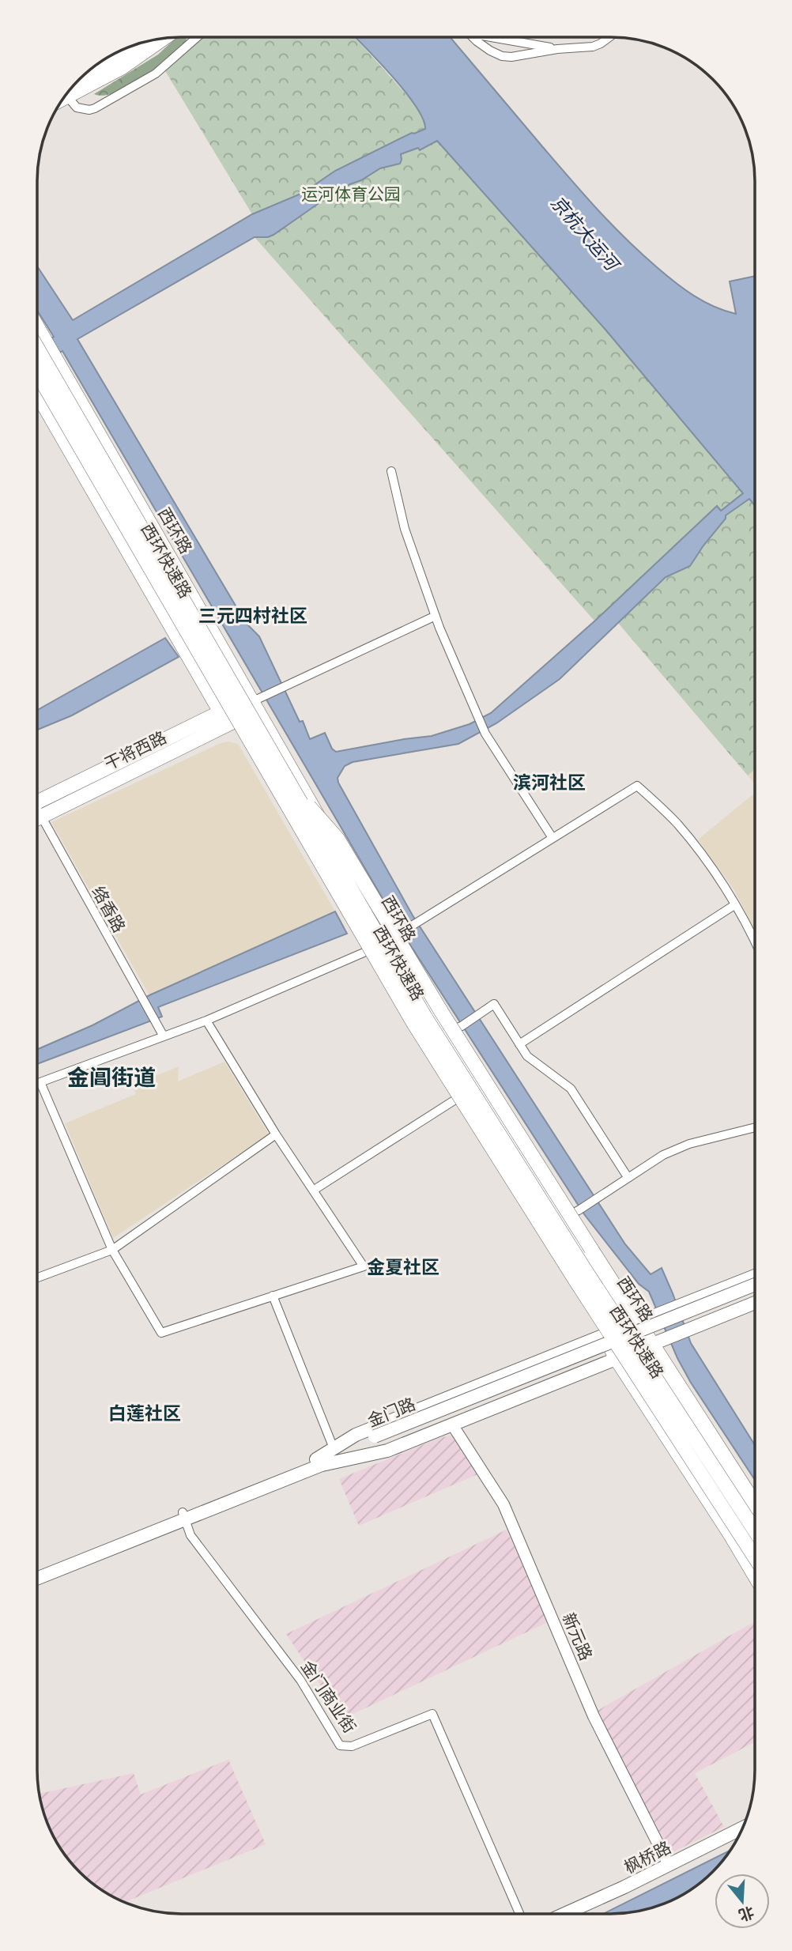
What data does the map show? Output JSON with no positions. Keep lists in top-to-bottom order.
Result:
{
  "streets": {
    "main road": [
      "西环路",
      "西环快速路",
      "干将西路",
      "金门路",
      "枫桥路"
    ],
    "street": ["络香路", "新元路", "金门商业街"]
  },
  "crossings": [
    ["西环路", "干将西路"],
    ["金门路", "金门商业街"],
    ["新元路", "枫桥路"]
  ],
  "districts": [
    "三元四村社区",
    "滨河社区",
    "金阊街道",
    "金夏社区",
    "白莲社区"
  ],
  "water": ["京杭大运河"],
  "parks": ["运河体育公园"],
  "north": "bottom"
}
